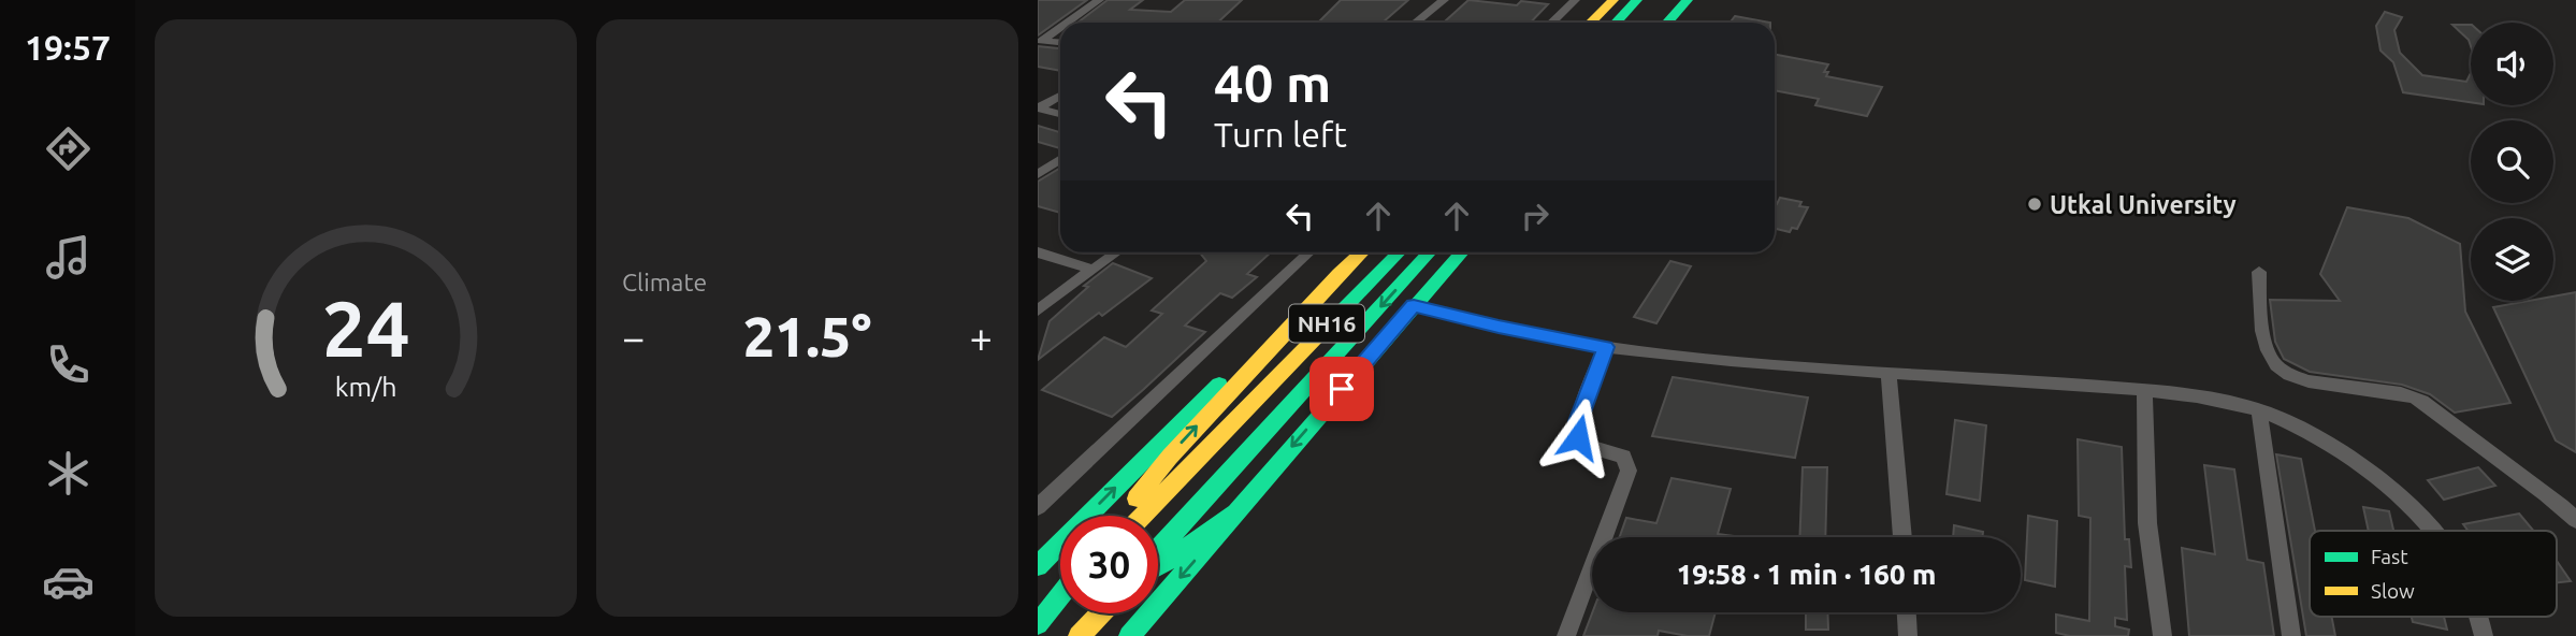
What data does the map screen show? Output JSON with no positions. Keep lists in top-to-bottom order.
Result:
{
  "streets": {
    "main road": ["NH16"]
  },
  "places": ["Utkal University"],
  "legend": ["Fast", "Slow"],
  "page": {
    "tabs": "19:57",
    "tile": "Climate",
    "turn": ["40 m", "Turn left"],
    "heat": ["−", "21.5°", "+"],
    "limit": "30",
    "trip": "19:58 · 1 min · 160 m",
    "gauge": ["24", "km/h"]
  }
}
